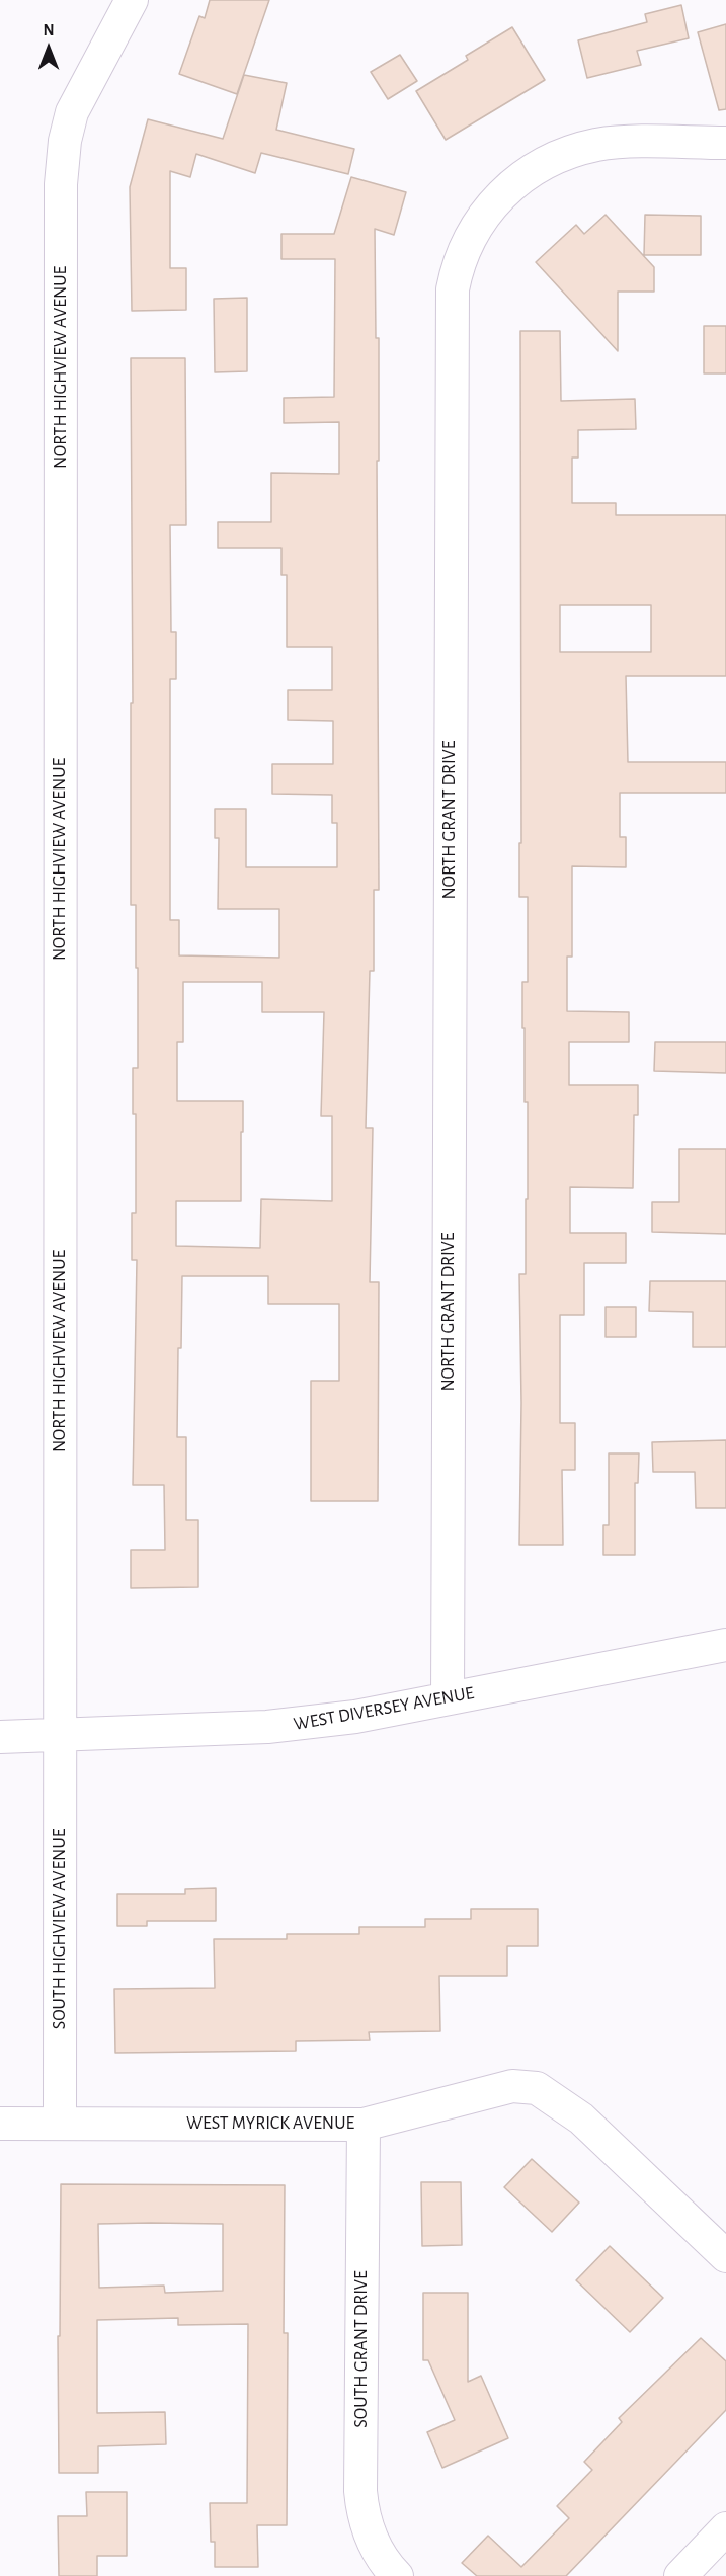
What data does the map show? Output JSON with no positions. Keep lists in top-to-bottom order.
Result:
{
  "streets": {
    "street": [
      "NORTH HIGHVIEW AVENUE",
      "NORTH GRANT DRIVE",
      "WEST DIVERSEY AVENUE",
      "SOUTH HIGHVIEW AVENUE",
      "WEST MYRICK AVENUE",
      "SOUTH GRANT DRIVE"
    ]
  },
  "crossings": [
    ["NORTH HIGHVIEW AVENUE", "WEST DIVERSEY AVENUE"],
    ["NORTH HIGHVIEW AVENUE", "SOUTH HIGHVIEW AVENUE"],
    ["NORTH GRANT DRIVE", "WEST DIVERSEY AVENUE"],
    ["WEST DIVERSEY AVENUE", "SOUTH HIGHVIEW AVENUE"],
    ["SOUTH HIGHVIEW AVENUE", "WEST MYRICK AVENUE"],
    ["WEST MYRICK AVENUE", "SOUTH GRANT DRIVE"]
  ],
  "north": "top"
}
